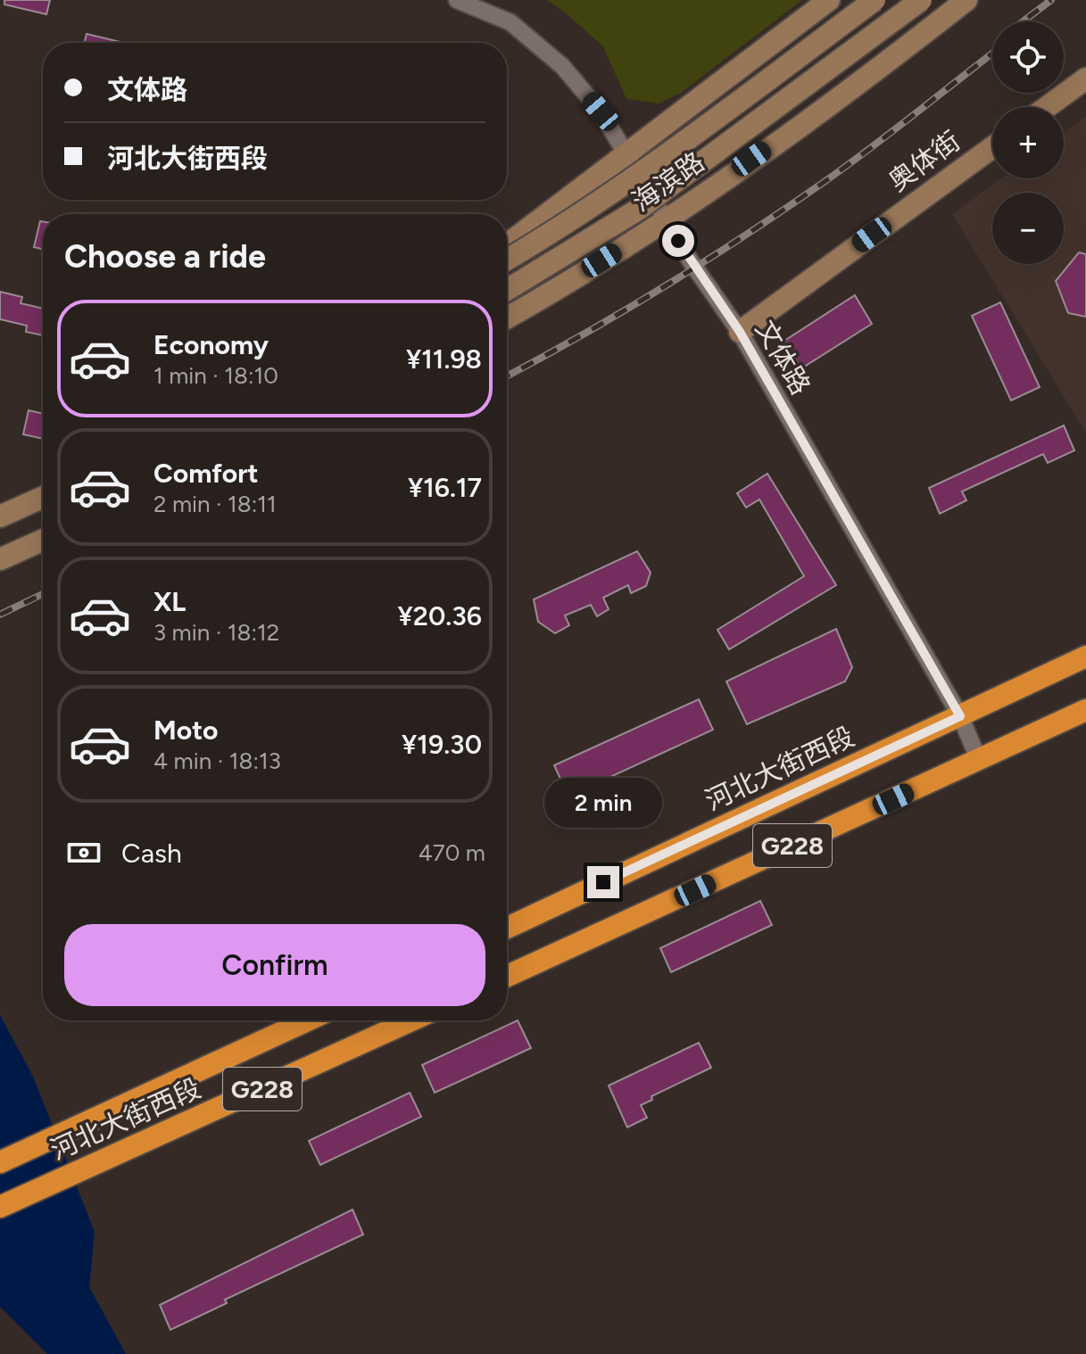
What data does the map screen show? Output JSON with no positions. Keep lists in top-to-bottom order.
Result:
{
  "streets": {
    "highway": ["河北大街西段", "G228"],
    "street": ["奥体街", "海滨路", "文体路"]
  },
  "crossings": [
    ["奥体街", "文体路"],
    ["海滨路", "文体路"],
    ["文体路", "河北大街西段"],
    ["文体路", "G228"]
  ],
  "page": {
    "map_buttons": ["+", "−"],
    "banner": ["文体路", "河北大街西段"],
    "heading": "Choose a ride",
    "list": [
      {
        "name": "Economy",
        "note": "1 min · 18:10",
        "value": "¥11.98"
      },
      {
        "name": "Comfort",
        "note": "2 min · 18:11",
        "value": "¥16.17"
      },
      {
        "name": "XL",
        "note": "3 min · 18:12",
        "value": "¥20.36"
      },
      {
        "name": "Moto",
        "note": "4 min · 18:13",
        "value": "¥19.30"
      }
    ],
    "bubble": "2 min",
    "pay": ["Cash", "470 m"],
    "buttons": "Confirm"
  }
}
